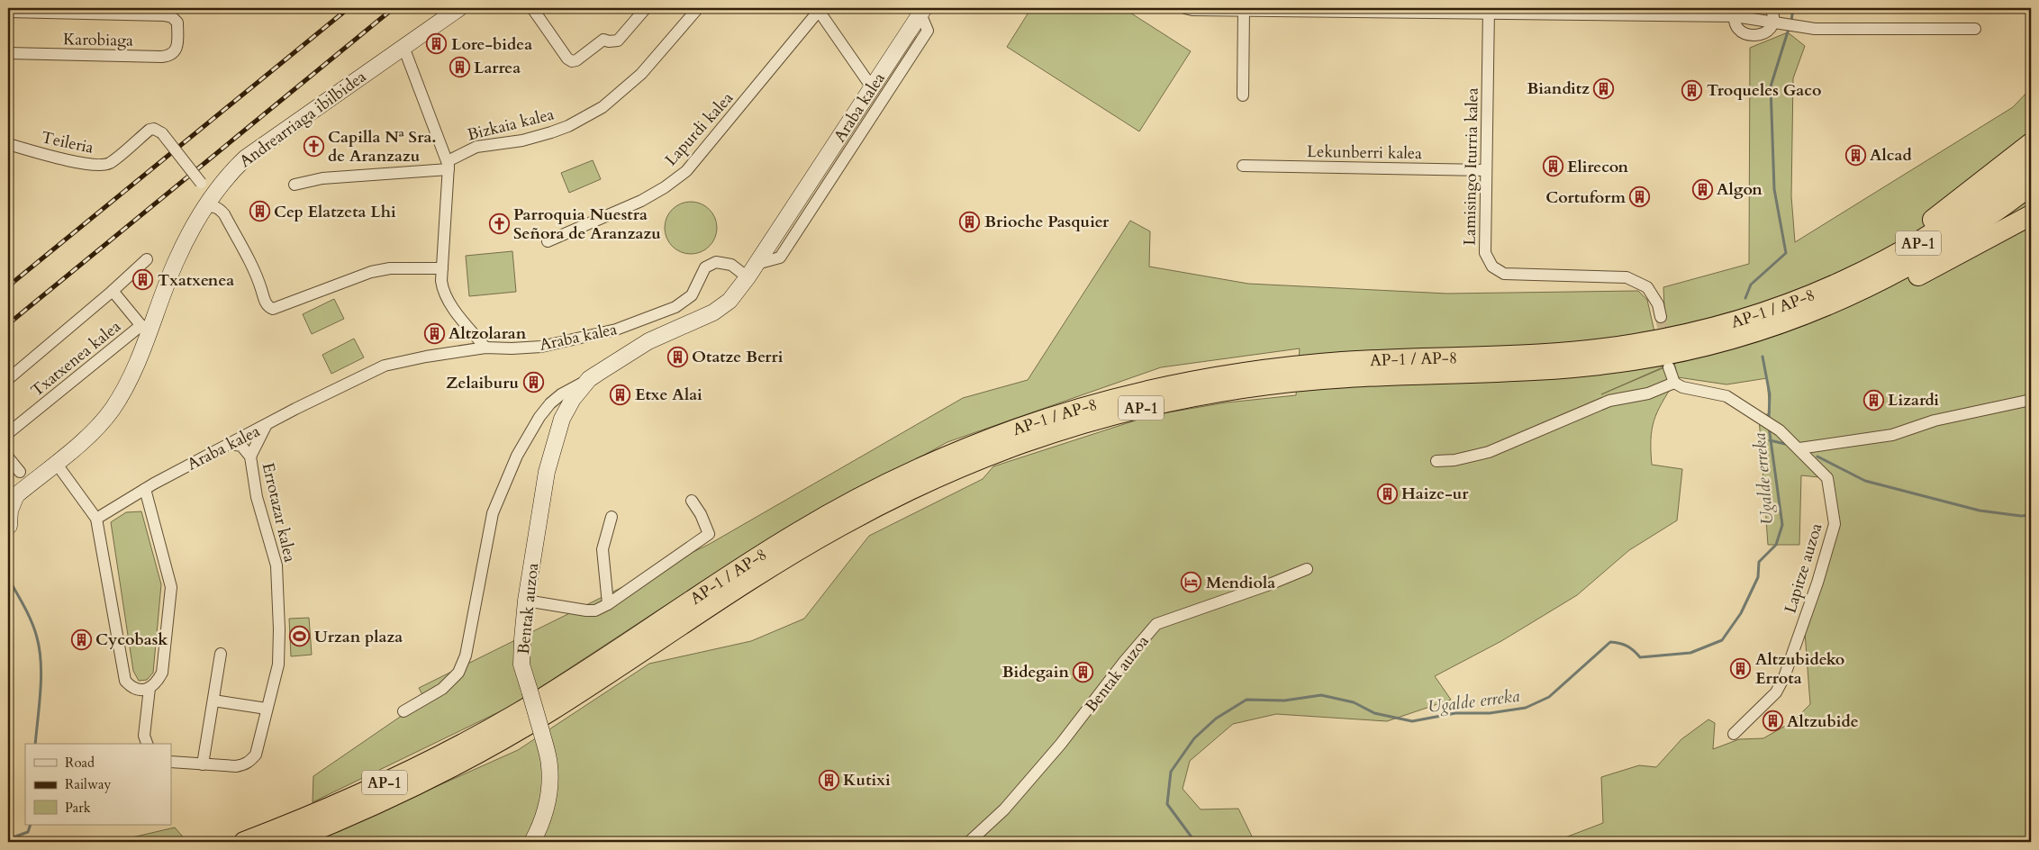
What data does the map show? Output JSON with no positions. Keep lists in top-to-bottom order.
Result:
{
  "streets": {
    "highway": ["AP-1", "AP-1 / AP-8"],
    "street": [
      "Karobiaga",
      "Araba kalea",
      "Andrearriaga ibilbidea",
      "Bizkaia kalea",
      "Lapurdi kalea",
      "Teileria",
      "Lekunberri kalea",
      "Lamisingo Iturria kalea",
      "Txatxenea kalea",
      "Errotazar kalea",
      "Lapitze auzoa",
      "Bentak auzoa"
    ]
  },
  "crossings": [
    ["Araba kalea", "Errotazar kalea"],
    ["Araba kalea", "Bentak auzoa"],
    ["Andrearriaga ibilbidea", "Teileria"],
    ["Andrearriaga ibilbidea", "Txatxenea kalea"],
    ["Lekunberri kalea", "Lamisingo Iturria kalea"]
  ],
  "water": ["Ugalde erreka"],
  "places": {
    "building": [
      "Lore-bidea",
      "Larrea",
      "Bianditz",
      "Troqueles Gaco",
      "Alcad",
      "Elirecon",
      "Algon",
      "Cortuform",
      "Cep Elatzeta Lhi",
      "Brioche Pasquier",
      "Txatxenea",
      "Altzolaran",
      "Otatze Berri",
      "Zelaiburu",
      "Etxe Alai",
      "Lizardi",
      "Haize-ur",
      "Cycobask",
      "Altzubideko Errota",
      "Bidegain",
      "Altzubide",
      "Kutixi"
    ],
    "church": ["Capilla Nª Sra. de Aranzazu", "Parroquia Nuestra Señora de Aranzazu"],
    "hotel": ["Mendiola"],
    "sports": ["Urzan plaza"]
  },
  "legend": ["Road", "Railway", "Park"]
}
